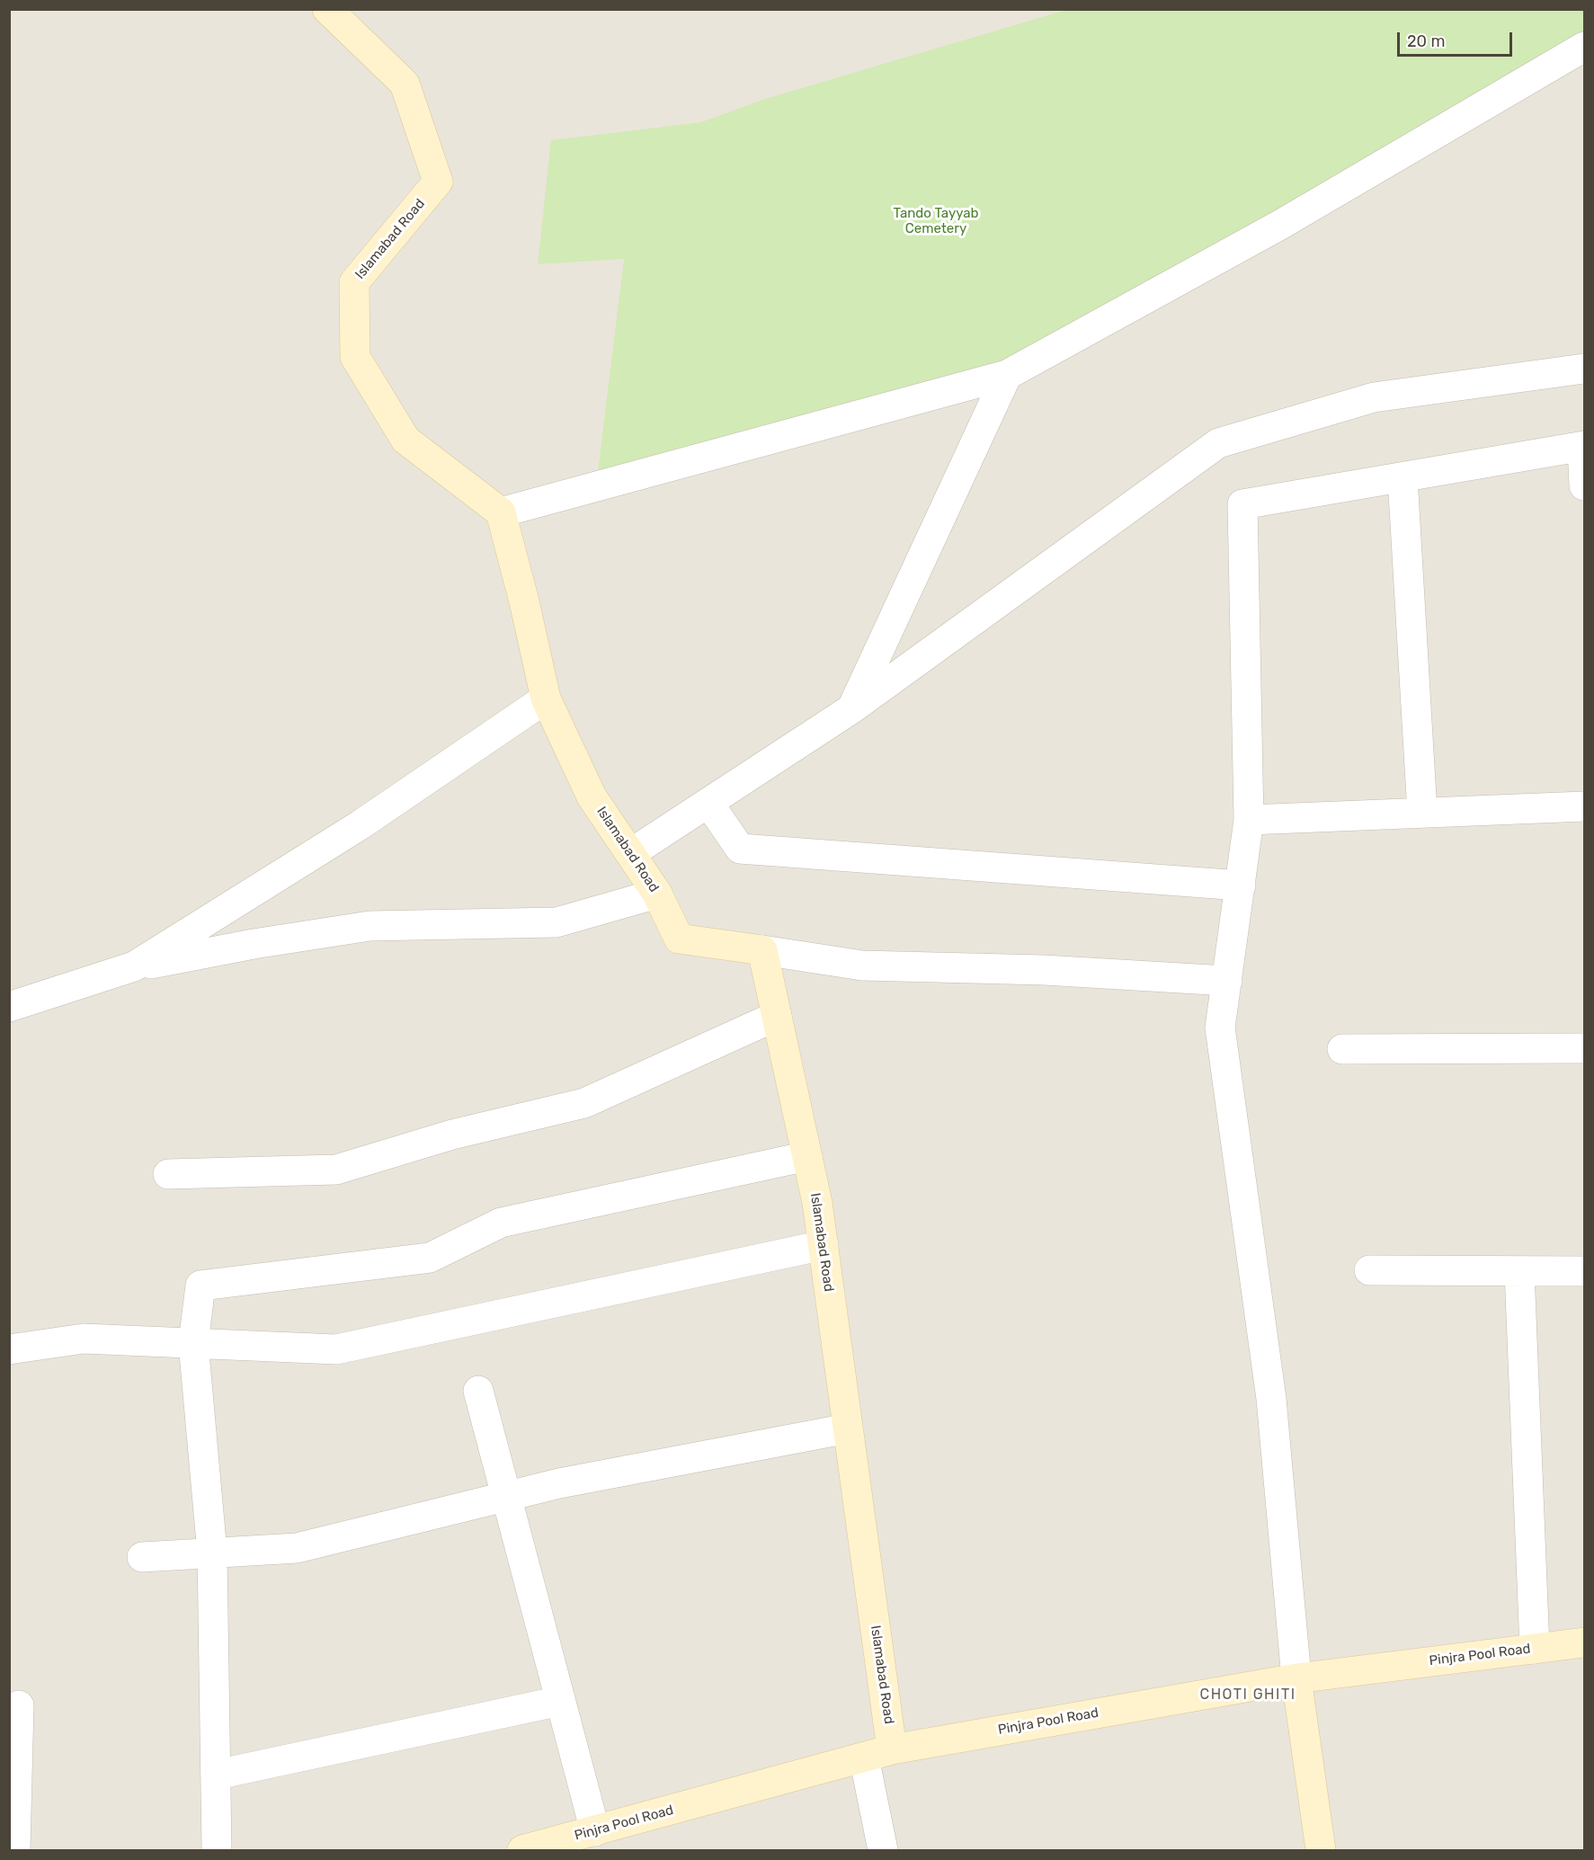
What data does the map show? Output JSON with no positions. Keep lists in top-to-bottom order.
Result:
{
  "streets": {
    "street": ["Islamabad Road", "Pinjra Pool Road"]
  },
  "crossings": [
    ["Islamabad Road", "Pinjra Pool Road"]
  ],
  "districts": ["CHOTI GHITI"],
  "parks": ["Tando Tayyab Cemetery"],
  "scale_bar": "20 m"
}
